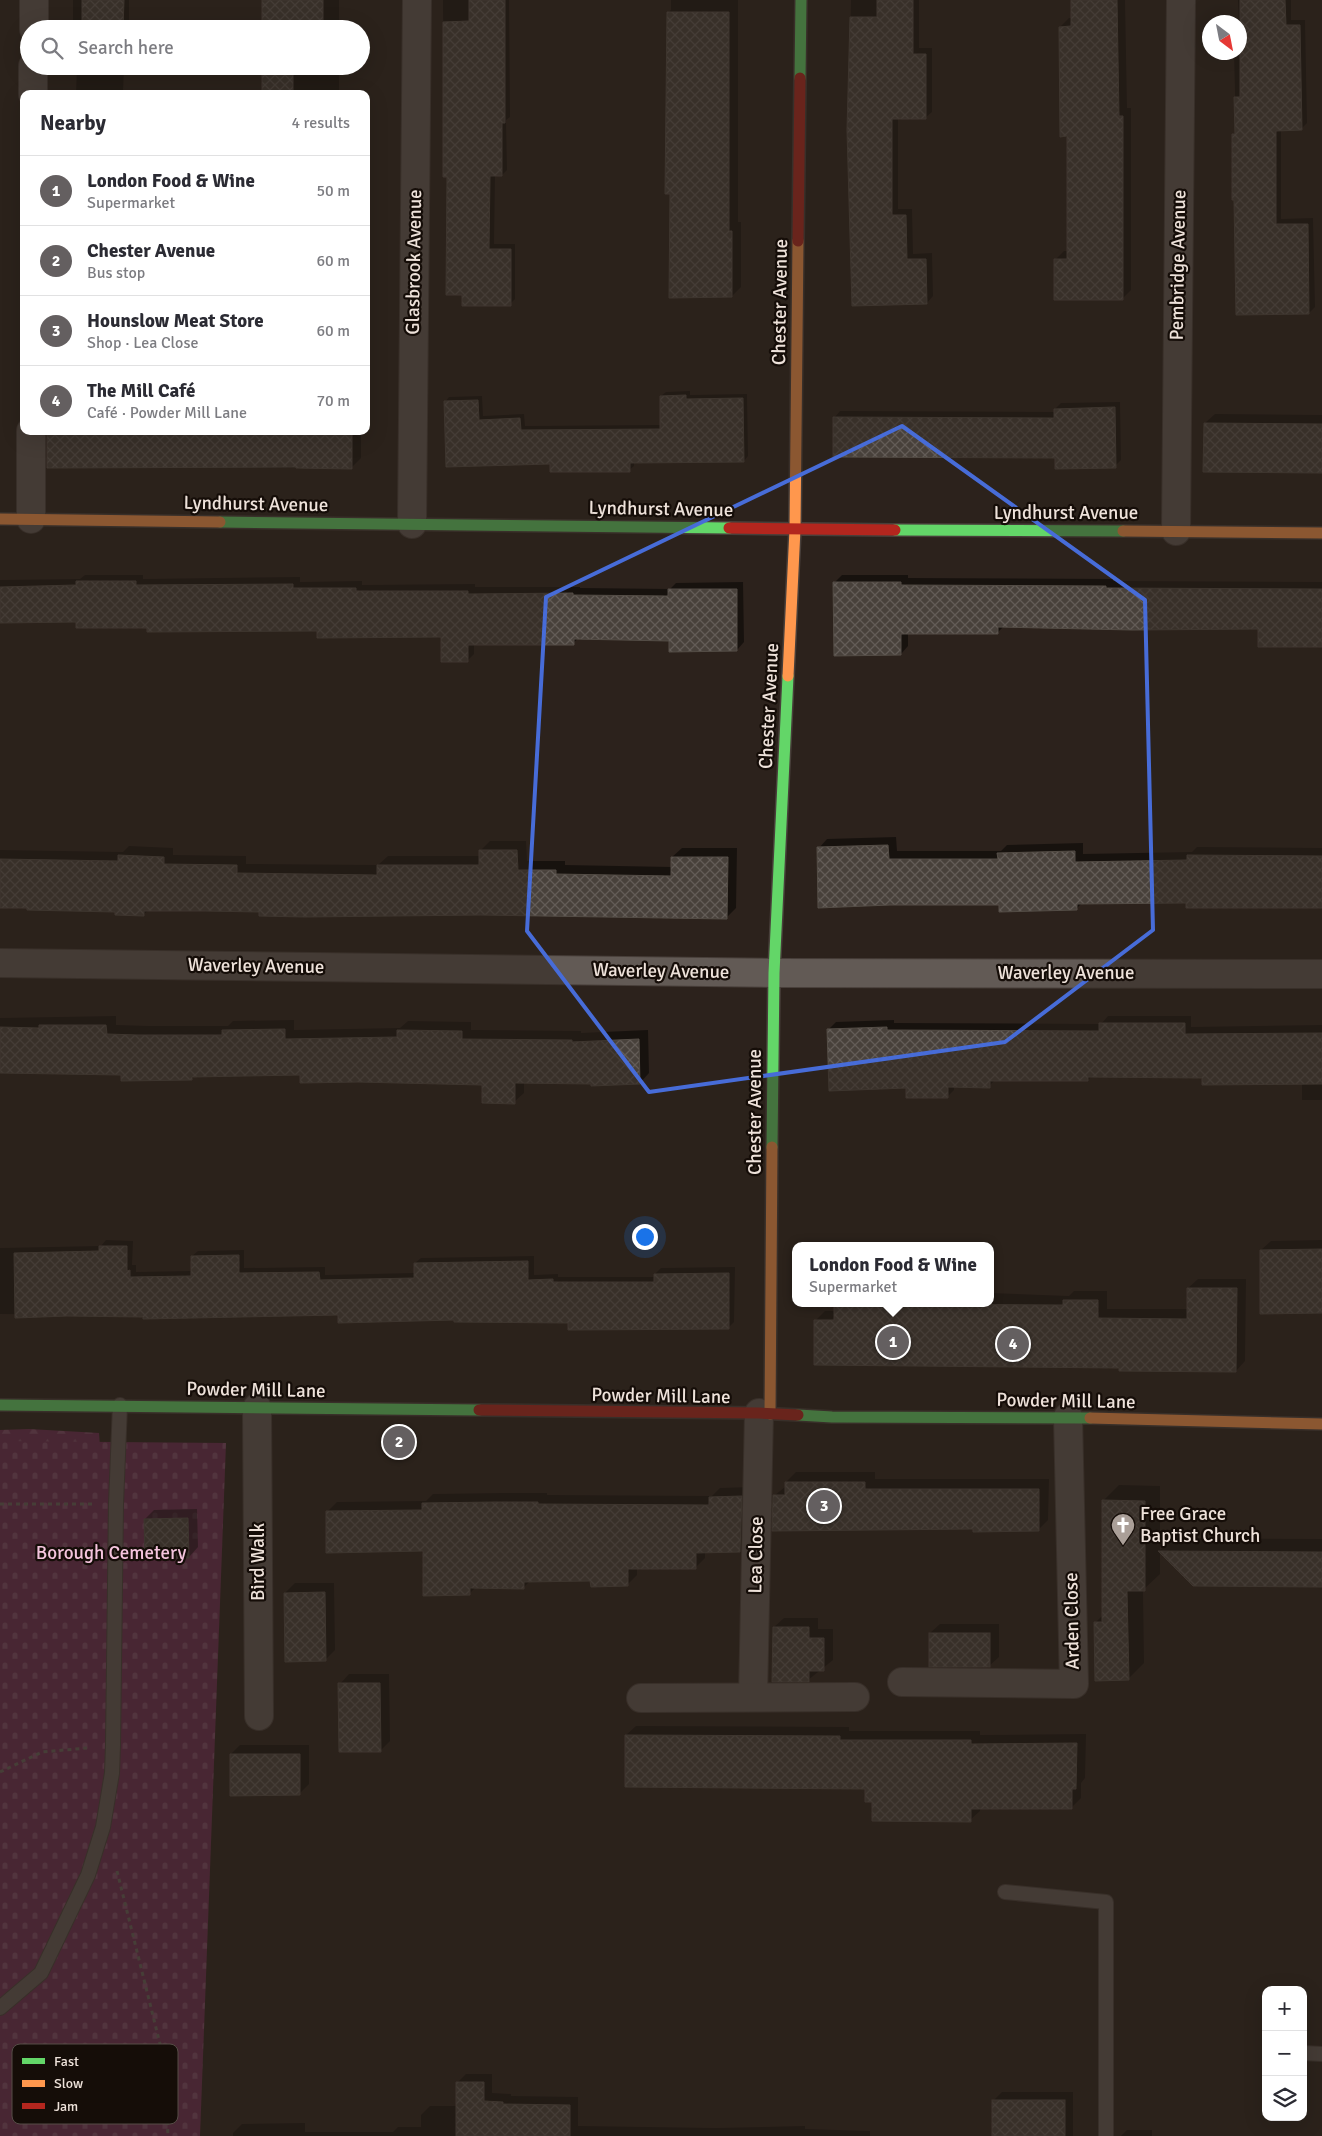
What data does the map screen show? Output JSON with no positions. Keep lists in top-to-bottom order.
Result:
{
  "streets": {
    "street": [
      "Glasbrook Avenue",
      "Pembridge Avenue",
      "Chester Avenue",
      "Lyndhurst Avenue",
      "Waverley Avenue",
      "Powder Mill Lane",
      "Lea Close",
      "Bird Walk",
      "Arden Close"
    ]
  },
  "crossings": [
    ["Glasbrook Avenue", "Lyndhurst Avenue"],
    ["Pembridge Avenue", "Lyndhurst Avenue"],
    ["Chester Avenue", "Lyndhurst Avenue"],
    ["Chester Avenue", "Waverley Avenue"],
    ["Chester Avenue", "Powder Mill Lane"],
    ["Chester Avenue", "Lea Close"],
    ["Powder Mill Lane", "Lea Close"],
    ["Powder Mill Lane", "Bird Walk"],
    ["Powder Mill Lane", "Arden Close"]
  ],
  "parks": ["Borough Cemetery"],
  "places": {
    "church": ["Free Grace Baptist Church"]
  },
  "legend": ["Fast", "Slow", "Jam"],
  "north": "bottom right",
  "page": {
    "search": "Search here",
    "heading": ["Nearby", "4 results"],
    "list": [
      {
        "mark": "1",
        "name": "London Food & Wine",
        "note": "Supermarket",
        "value": "50 m"
      },
      {
        "mark": "2",
        "name": "Chester Avenue",
        "note": "Bus stop",
        "value": "60 m"
      },
      {
        "mark": "3",
        "name": "Hounslow Meat Store",
        "note": "Shop · Lea Close",
        "value": "60 m"
      },
      {
        "mark": "4",
        "name": "The Mill Café",
        "note": "Café · Powder Mill Lane",
        "value": "70 m"
      }
    ],
    "popup": ["London Food & Wine", "Supermarket"],
    "pins": [
      "1",
      "4",
      "2",
      "3"
    ],
    "map_buttons": ["+", "−"]
  }
}
